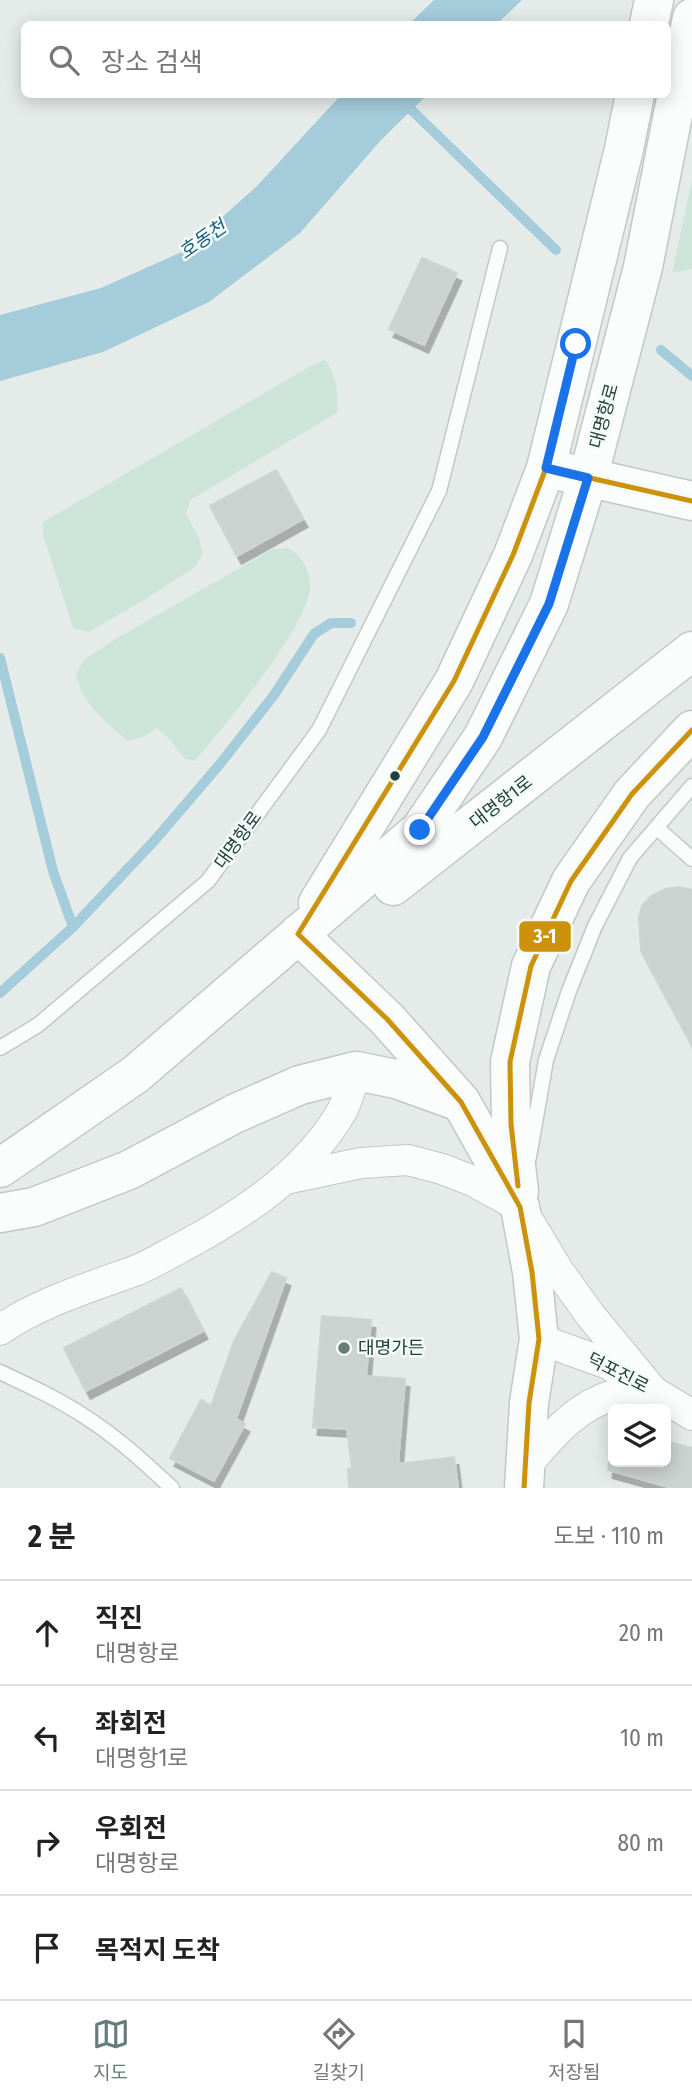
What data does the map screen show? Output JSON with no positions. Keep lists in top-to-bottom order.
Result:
{
  "streets": {
    "main road": ["대명항로", "대명항1로"],
    "street": ["덕포진로"]
  },
  "crossings": [
    ["대명항로", "대명항1로"]
  ],
  "water": ["호동천"],
  "places": ["대명가든"],
  "lines": ["transit line 3-1"],
  "page": {
    "search": "장소 검색",
    "heading": ["2 분", "도보 · 110 m"],
    "list": [
      ["직진", "대명항로", "20 m"],
      ["좌회전", "대명항1로", "10 m"],
      ["우회전", "대명항로", "80 m"],
      "목적지 도착"
    ],
    "nav": ["지도", "길찾기", "저장됨"]
  }
}
